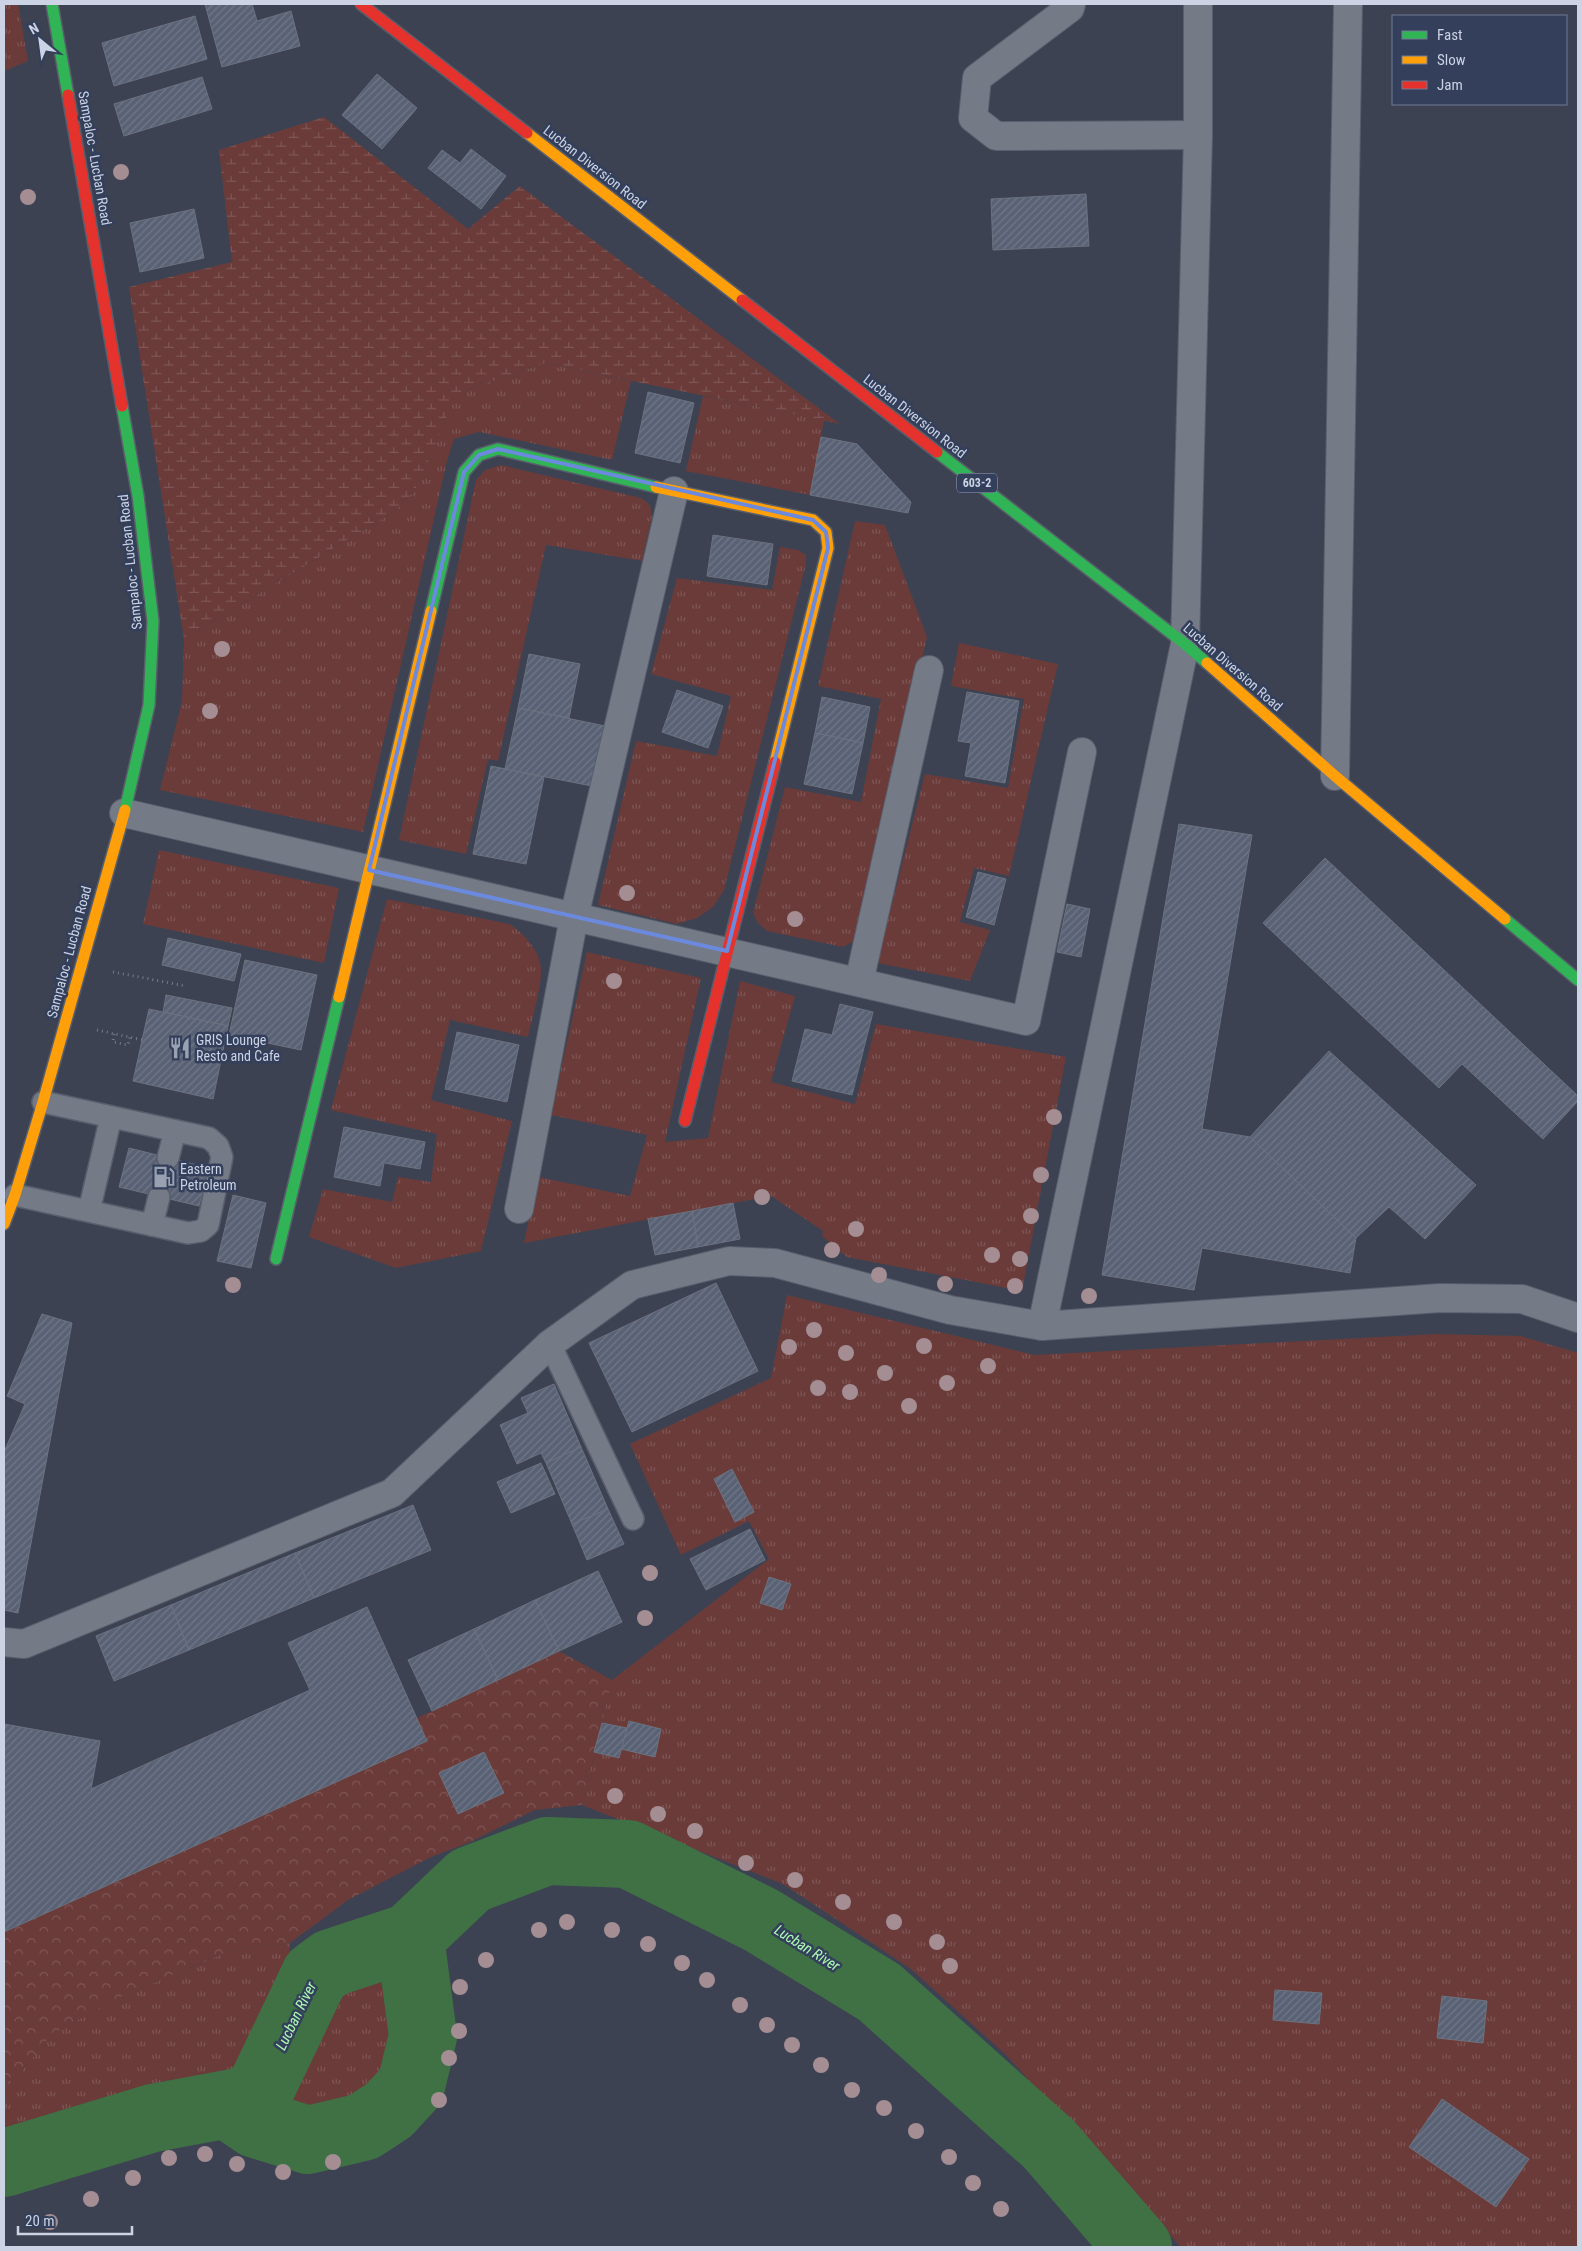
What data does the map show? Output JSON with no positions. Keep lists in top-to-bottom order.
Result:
{
  "streets": {
    "main road": ["Sampaloc - Lucban Road", "Lucban Diversion Road", "603-2"]
  },
  "water": ["Lucban River"],
  "places": {
    "restaurant": ["GRIS Lounge Resto and Cafe"],
    "fuel station": ["Eastern Petroleum"]
  },
  "legend": ["Fast", "Slow", "Jam"],
  "scale_bar": "20 m",
  "north": "top left"
}
